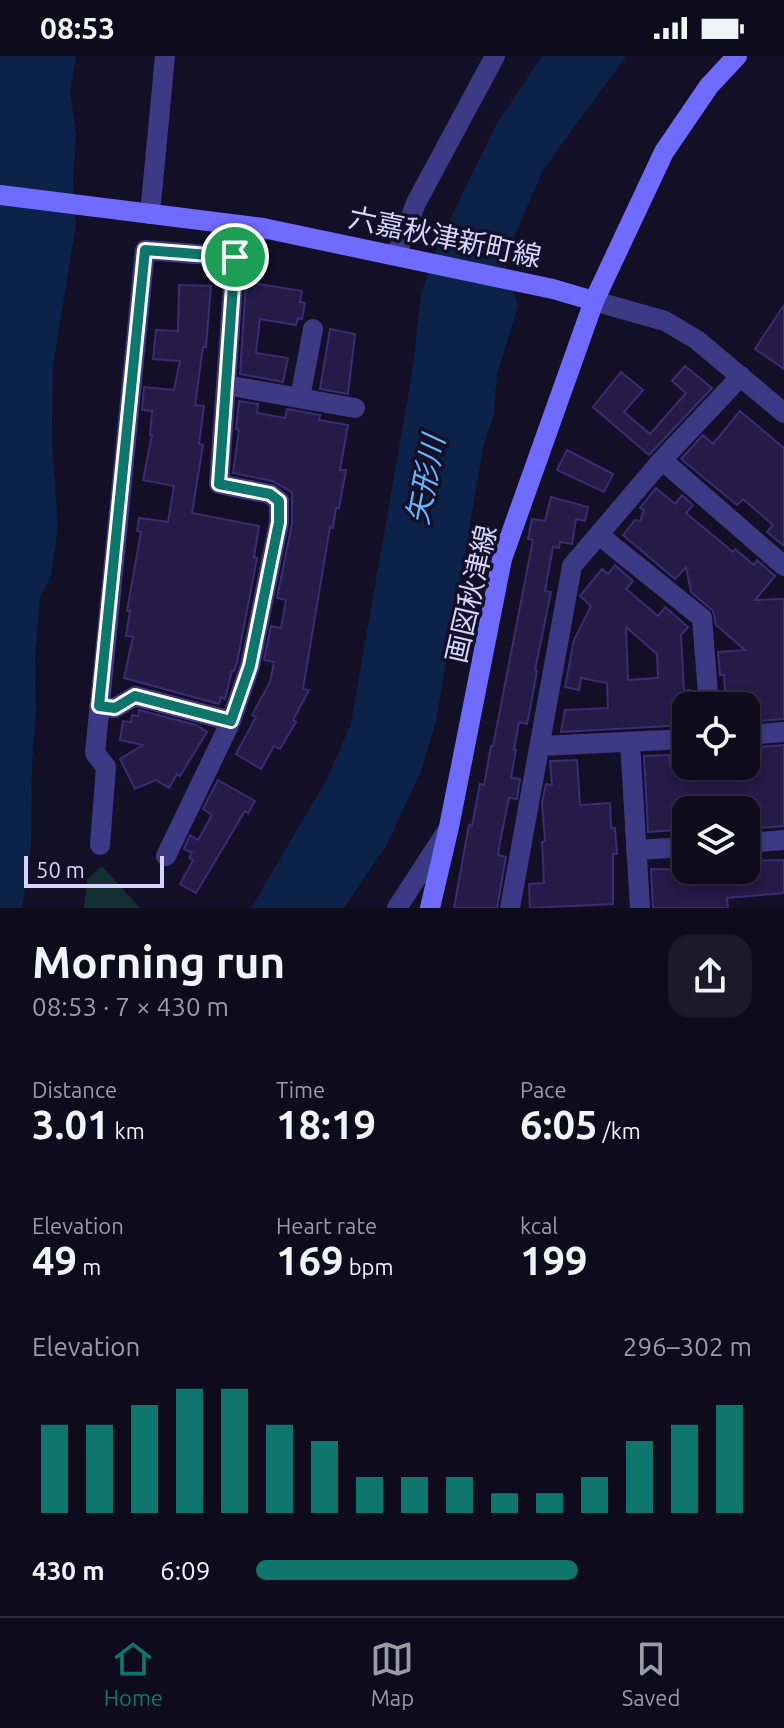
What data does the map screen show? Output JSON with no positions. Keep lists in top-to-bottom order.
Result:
{
  "streets": {
    "main road": ["六嘉秋津新町線", "画図秋津線"]
  },
  "crossings": [
    ["六嘉秋津新町線", "画図秋津線"]
  ],
  "water": ["矢形川"],
  "scale_bar": "50 m",
  "page": {
    "status": "08:53",
    "scale": "50 m",
    "heading": ["Morning run", "08:53 · 7 × 430 m"],
    "stats": [
      ["Distance", "3.01 km"],
      ["Time", "18:19"],
      ["Pace", "6:05 /km"],
      ["Elevation", "49 m"],
      ["Heart rate", "169 bpm"],
      ["kcal", "199"]
    ],
    "chart": ["Elevation", "296–302 m"],
    "list": [
      {
        "name": "430 m",
        "note": "6:09"
      }
    ],
    "tabs": ["Home", "Map", "Saved"]
  }
}
